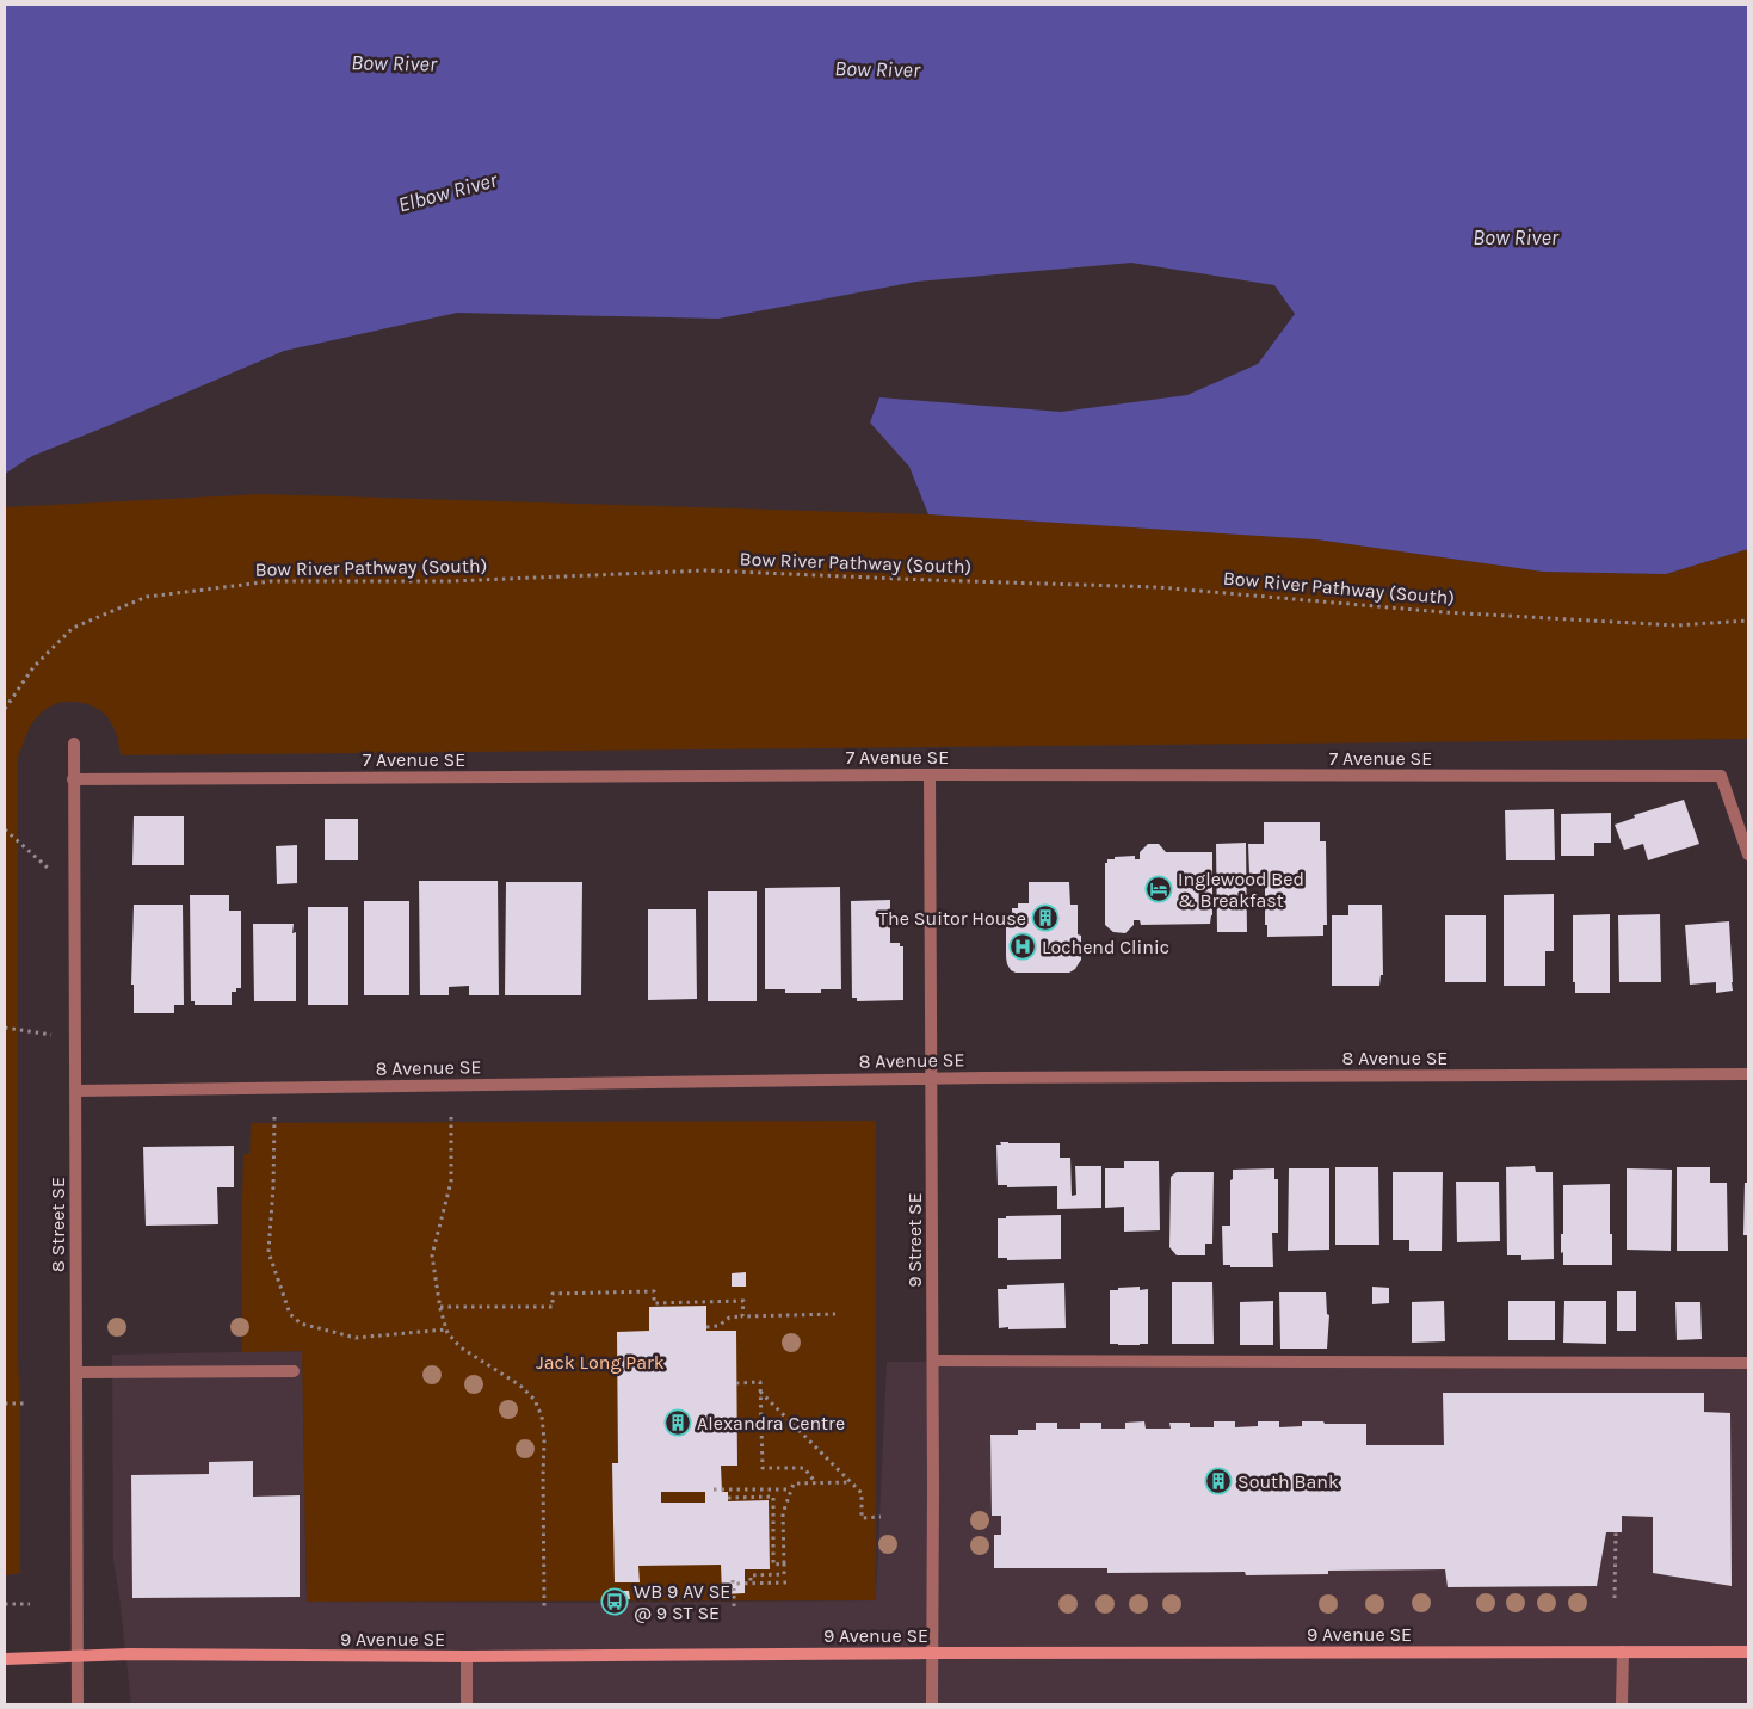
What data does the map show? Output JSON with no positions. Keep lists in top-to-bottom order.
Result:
{
  "streets": {
    "main road": ["9 Avenue SE"],
    "street": [
      "7 Avenue SE",
      "8 Avenue SE",
      "8 Street SE",
      "9 Street SE"
    ],
    "path": ["Bow River Pathway (South)"]
  },
  "crossings": [
    ["7 Avenue SE", "8 Street SE"],
    ["7 Avenue SE", "9 Street SE"],
    ["8 Avenue SE", "8 Street SE"],
    ["8 Avenue SE", "9 Street SE"],
    ["8 Street SE", "9 Avenue SE"],
    ["9 Street SE", "9 Avenue SE"]
  ],
  "water": ["Bow River", "Elbow River"],
  "parks": ["Jack Long Park"],
  "places": {
    "hotel": ["Inglewood Bed & Breakfast"],
    "building": ["The Suitor House", "Alexandra Centre", "South Bank"],
    "hospital": ["Lochend Clinic"],
    "bus stop": ["WB 9 AV SE @ 9 ST SE"]
  }
}
